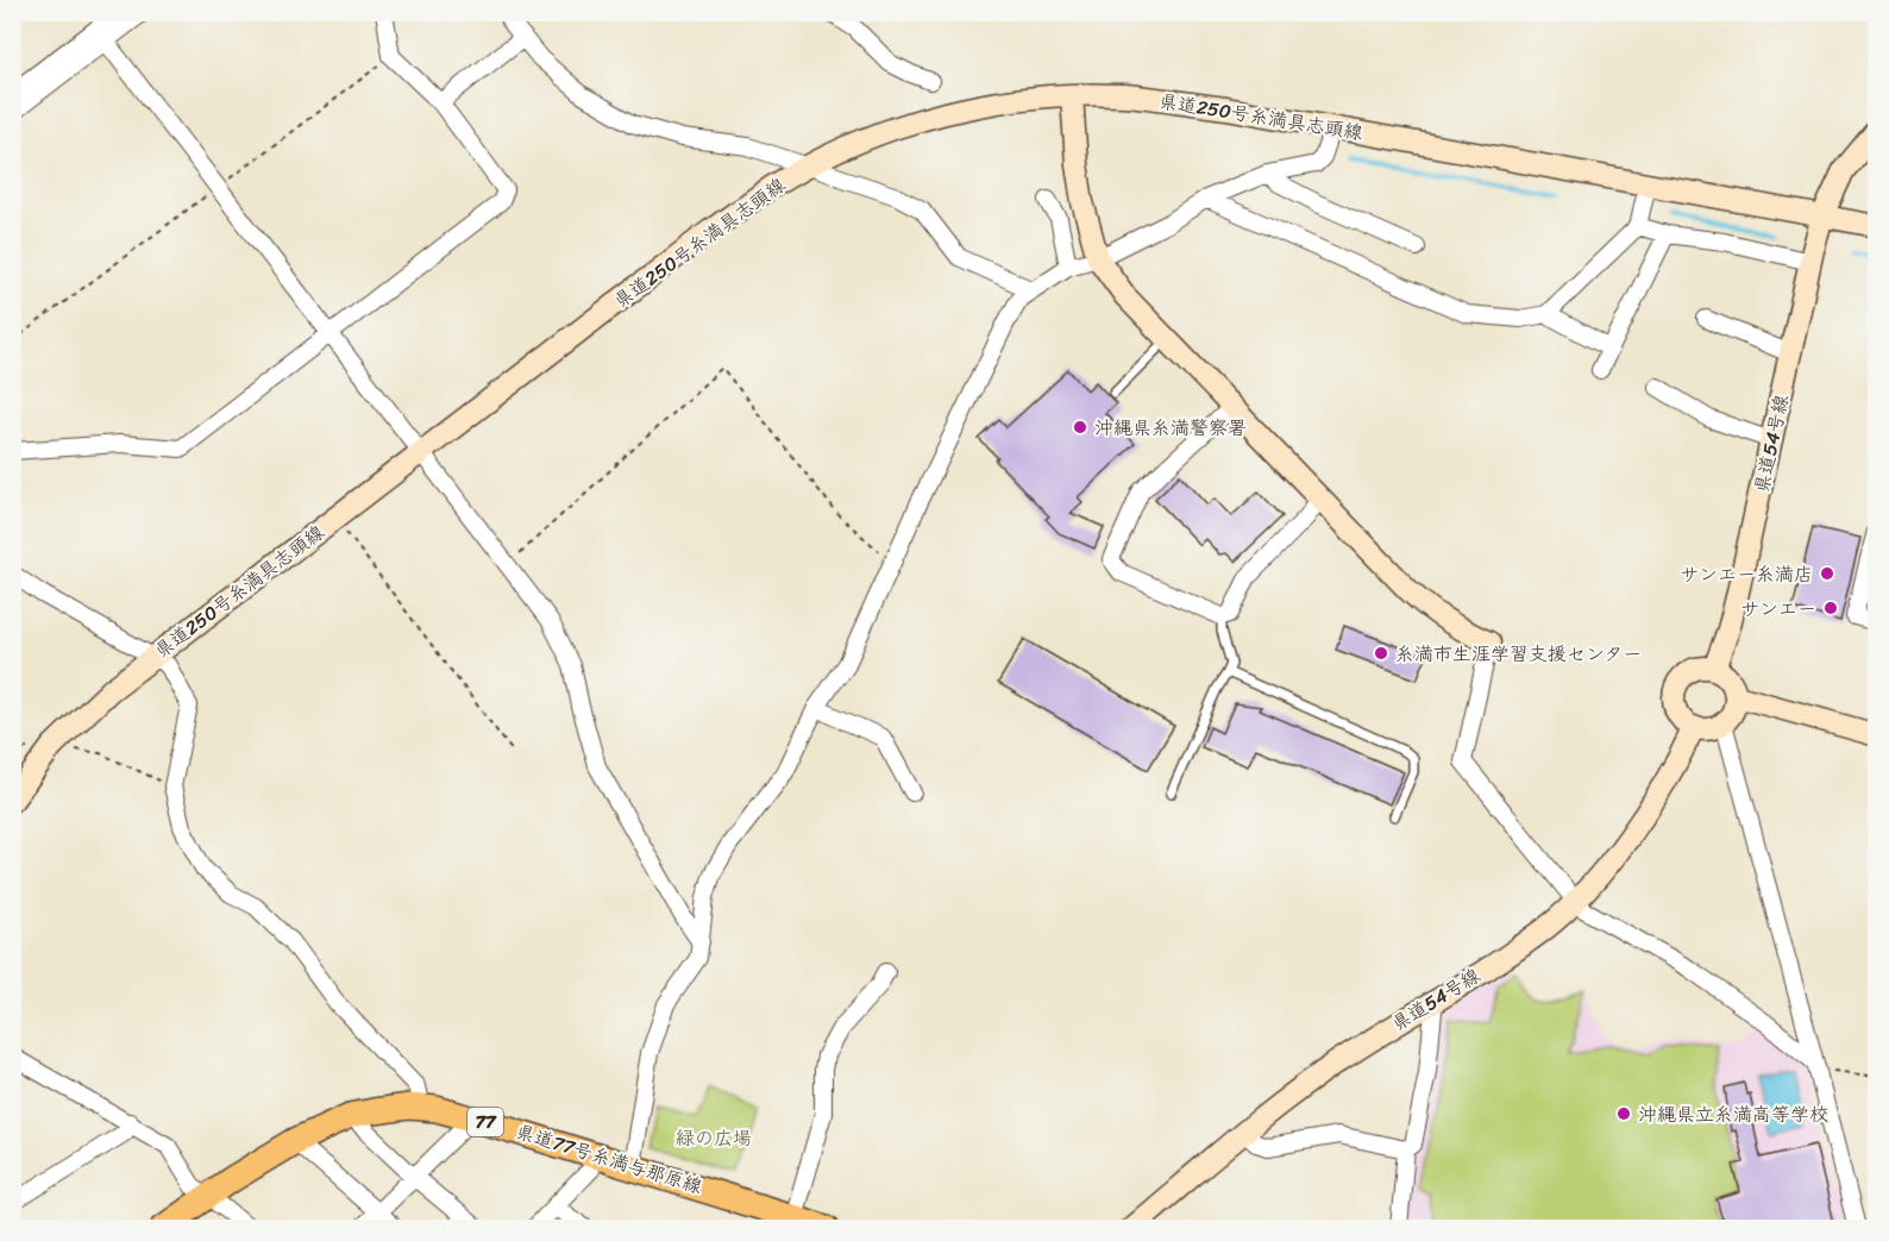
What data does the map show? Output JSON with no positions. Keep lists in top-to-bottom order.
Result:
{
  "streets": {
    "main road": [
      "県道250号糸満具志頭線",
      "県道54号線",
      "77",
      "県道77号糸満与那原線"
    ]
  },
  "crossings": [
    ["県道250号糸満具志頭線", "県道54号線"]
  ],
  "parks": ["緑の広場"],
  "places": [
    "沖縄県糸満警察署",
    "サンエー糸満店",
    "サンエー",
    "糸満市生涯学習支援センター",
    "沖縄県立糸満高等学校"
  ]
}
